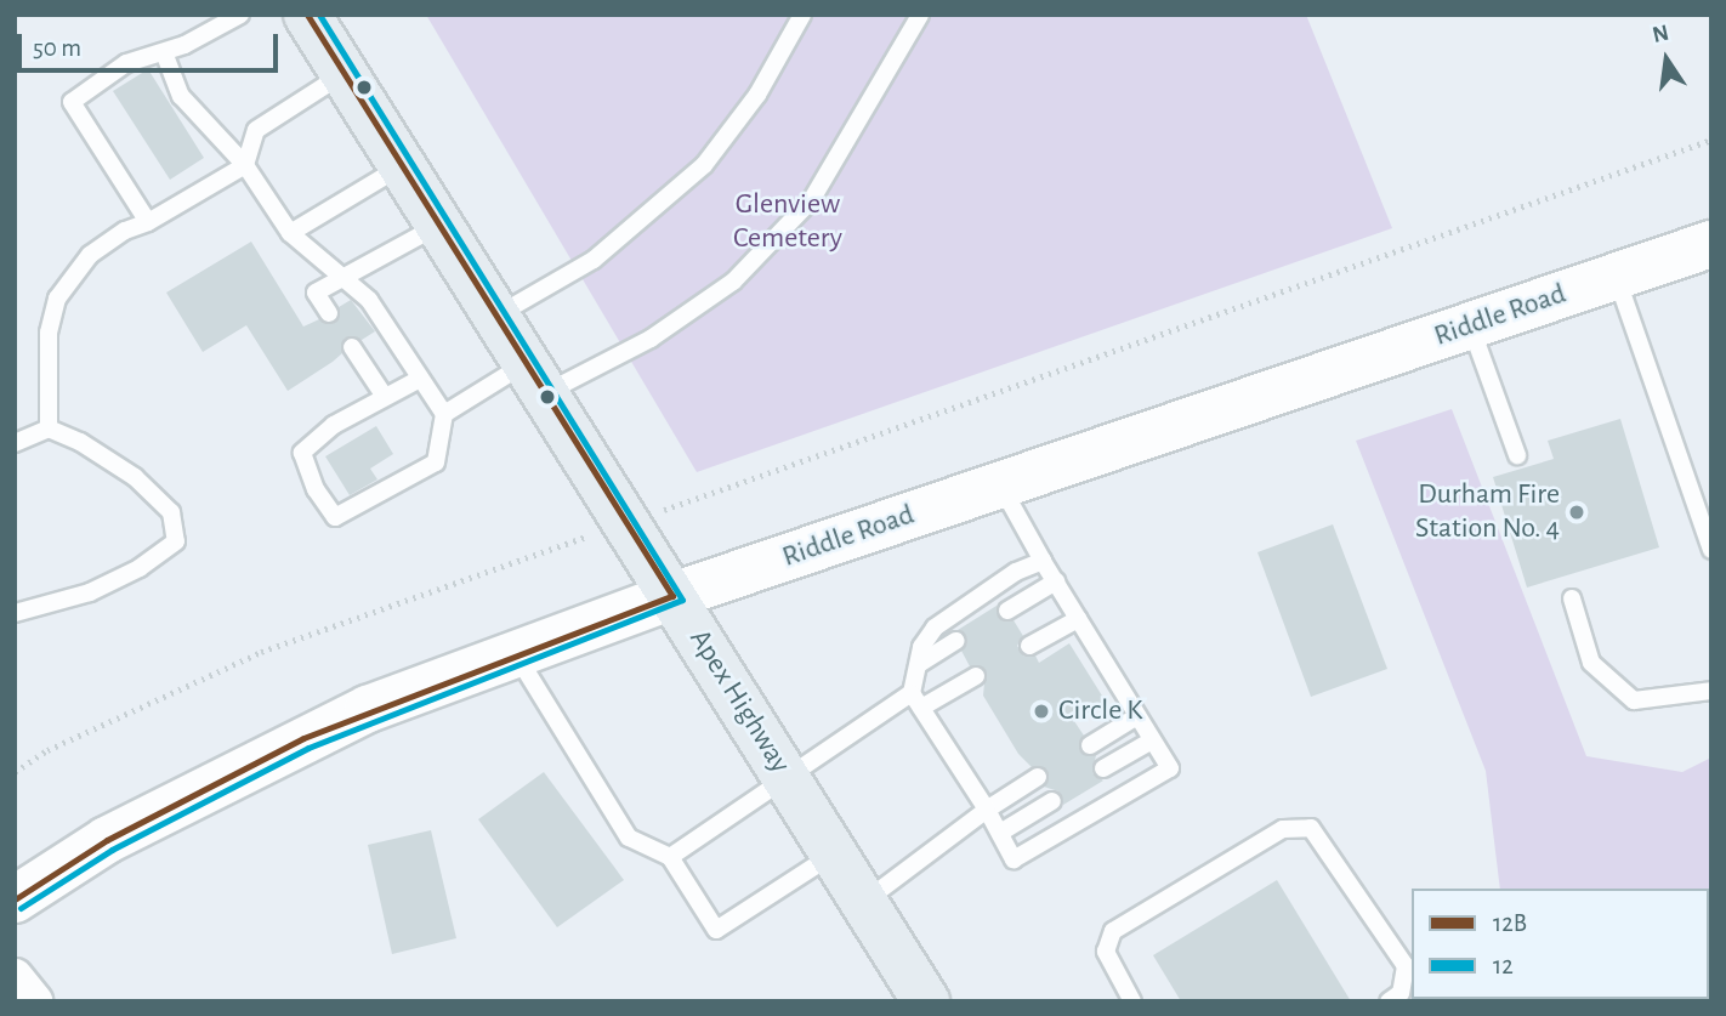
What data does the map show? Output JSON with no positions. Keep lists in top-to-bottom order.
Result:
{
  "streets": {
    "main road": ["Riddle Road", "Apex Highway"]
  },
  "crossings": [
    ["Riddle Road", "Apex Highway"]
  ],
  "parks": ["Glenview Cemetery"],
  "places": ["Durham Fire Station No. 4", "Circle K"],
  "lines": ["transit line 12B", "transit line 12"],
  "legend": ["12B", "12"],
  "scale_bar": "50 m",
  "north": "top"
}
